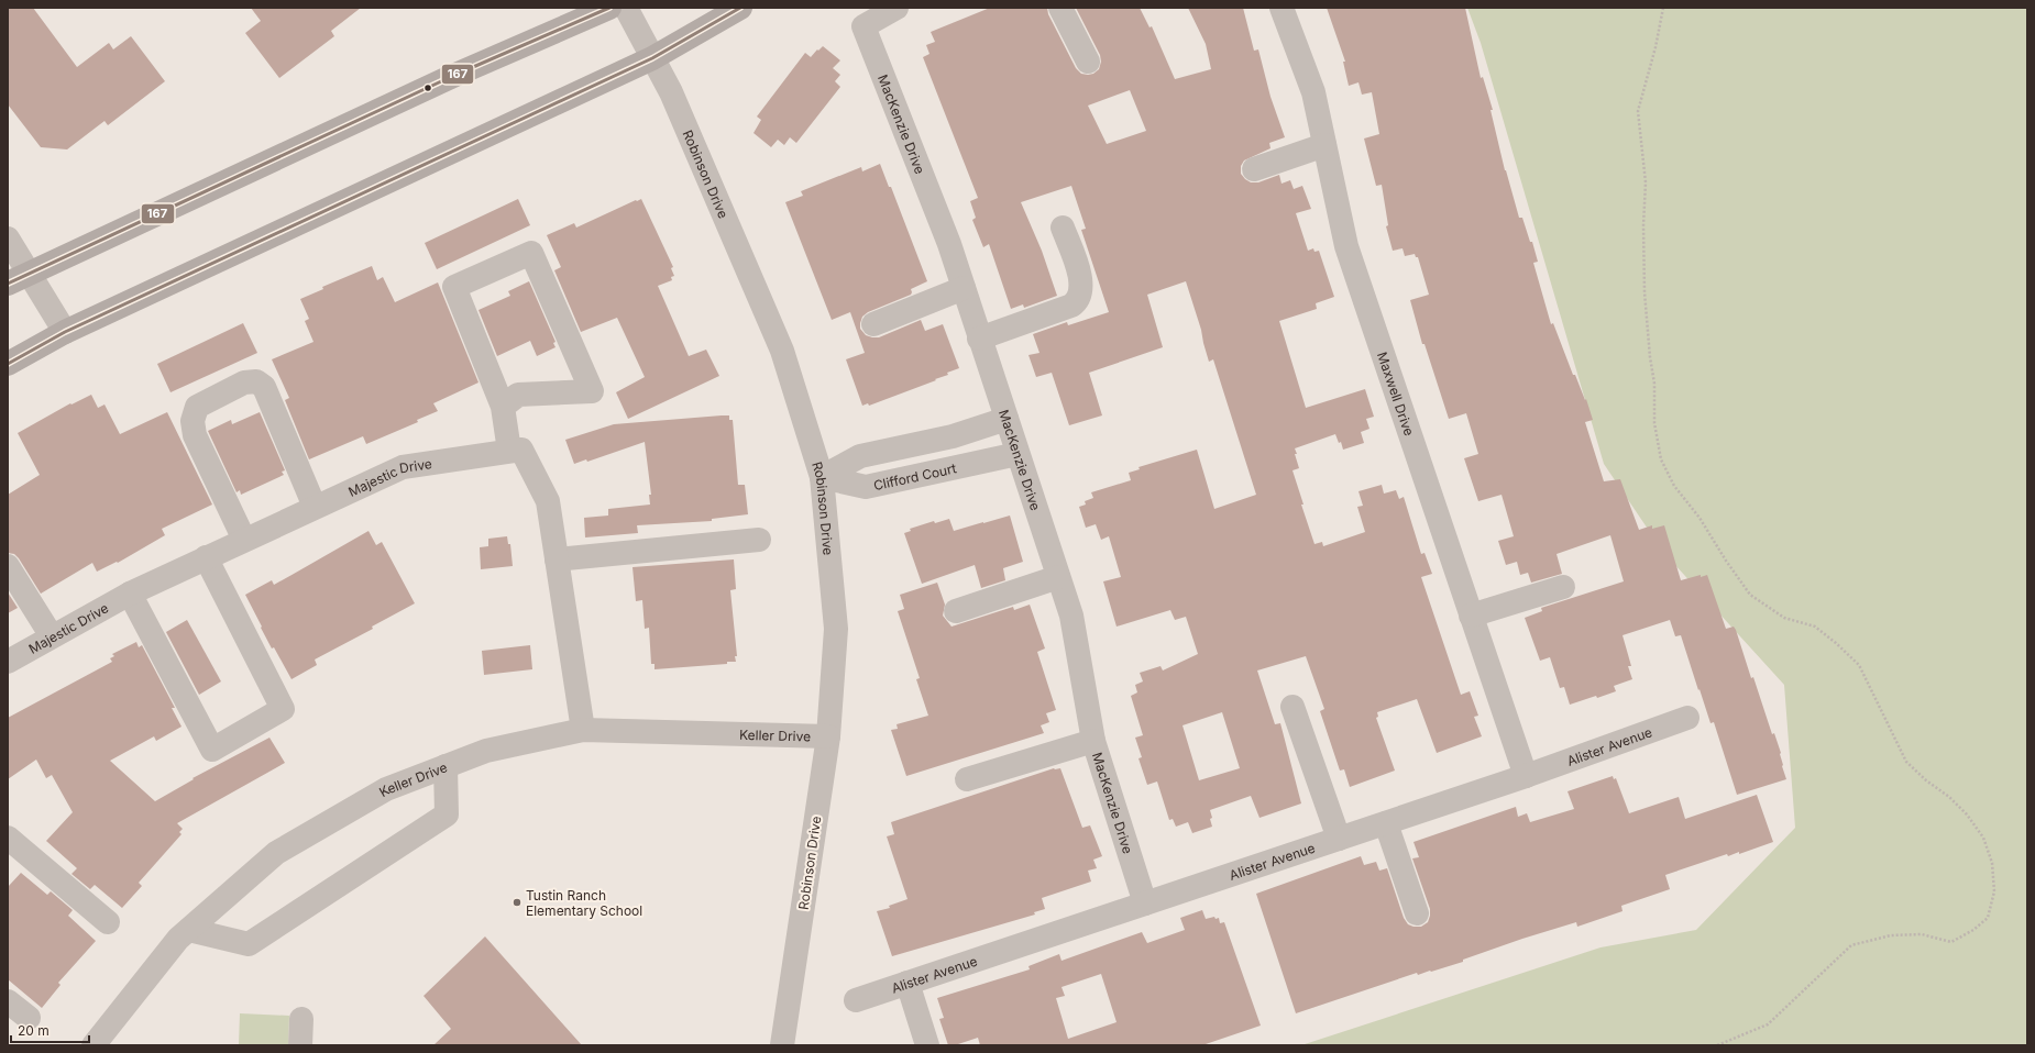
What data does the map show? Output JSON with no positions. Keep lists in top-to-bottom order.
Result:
{
  "streets": {
    "street": [
      "MacKenzie Drive",
      "Robinson Drive",
      "Maxwell Drive",
      "Clifford Court",
      "Majestic Drive",
      "Keller Drive",
      "Alister Avenue"
    ]
  },
  "crossings": [
    ["MacKenzie Drive", "Clifford Court"],
    ["MacKenzie Drive", "Alister Avenue"],
    ["Robinson Drive", "Clifford Court"],
    ["Robinson Drive", "Keller Drive"],
    ["Maxwell Drive", "Alister Avenue"]
  ],
  "places": ["Tustin Ranch Elementary School"],
  "lines": ["transit line 167"],
  "scale_bar": "20 m"
}
